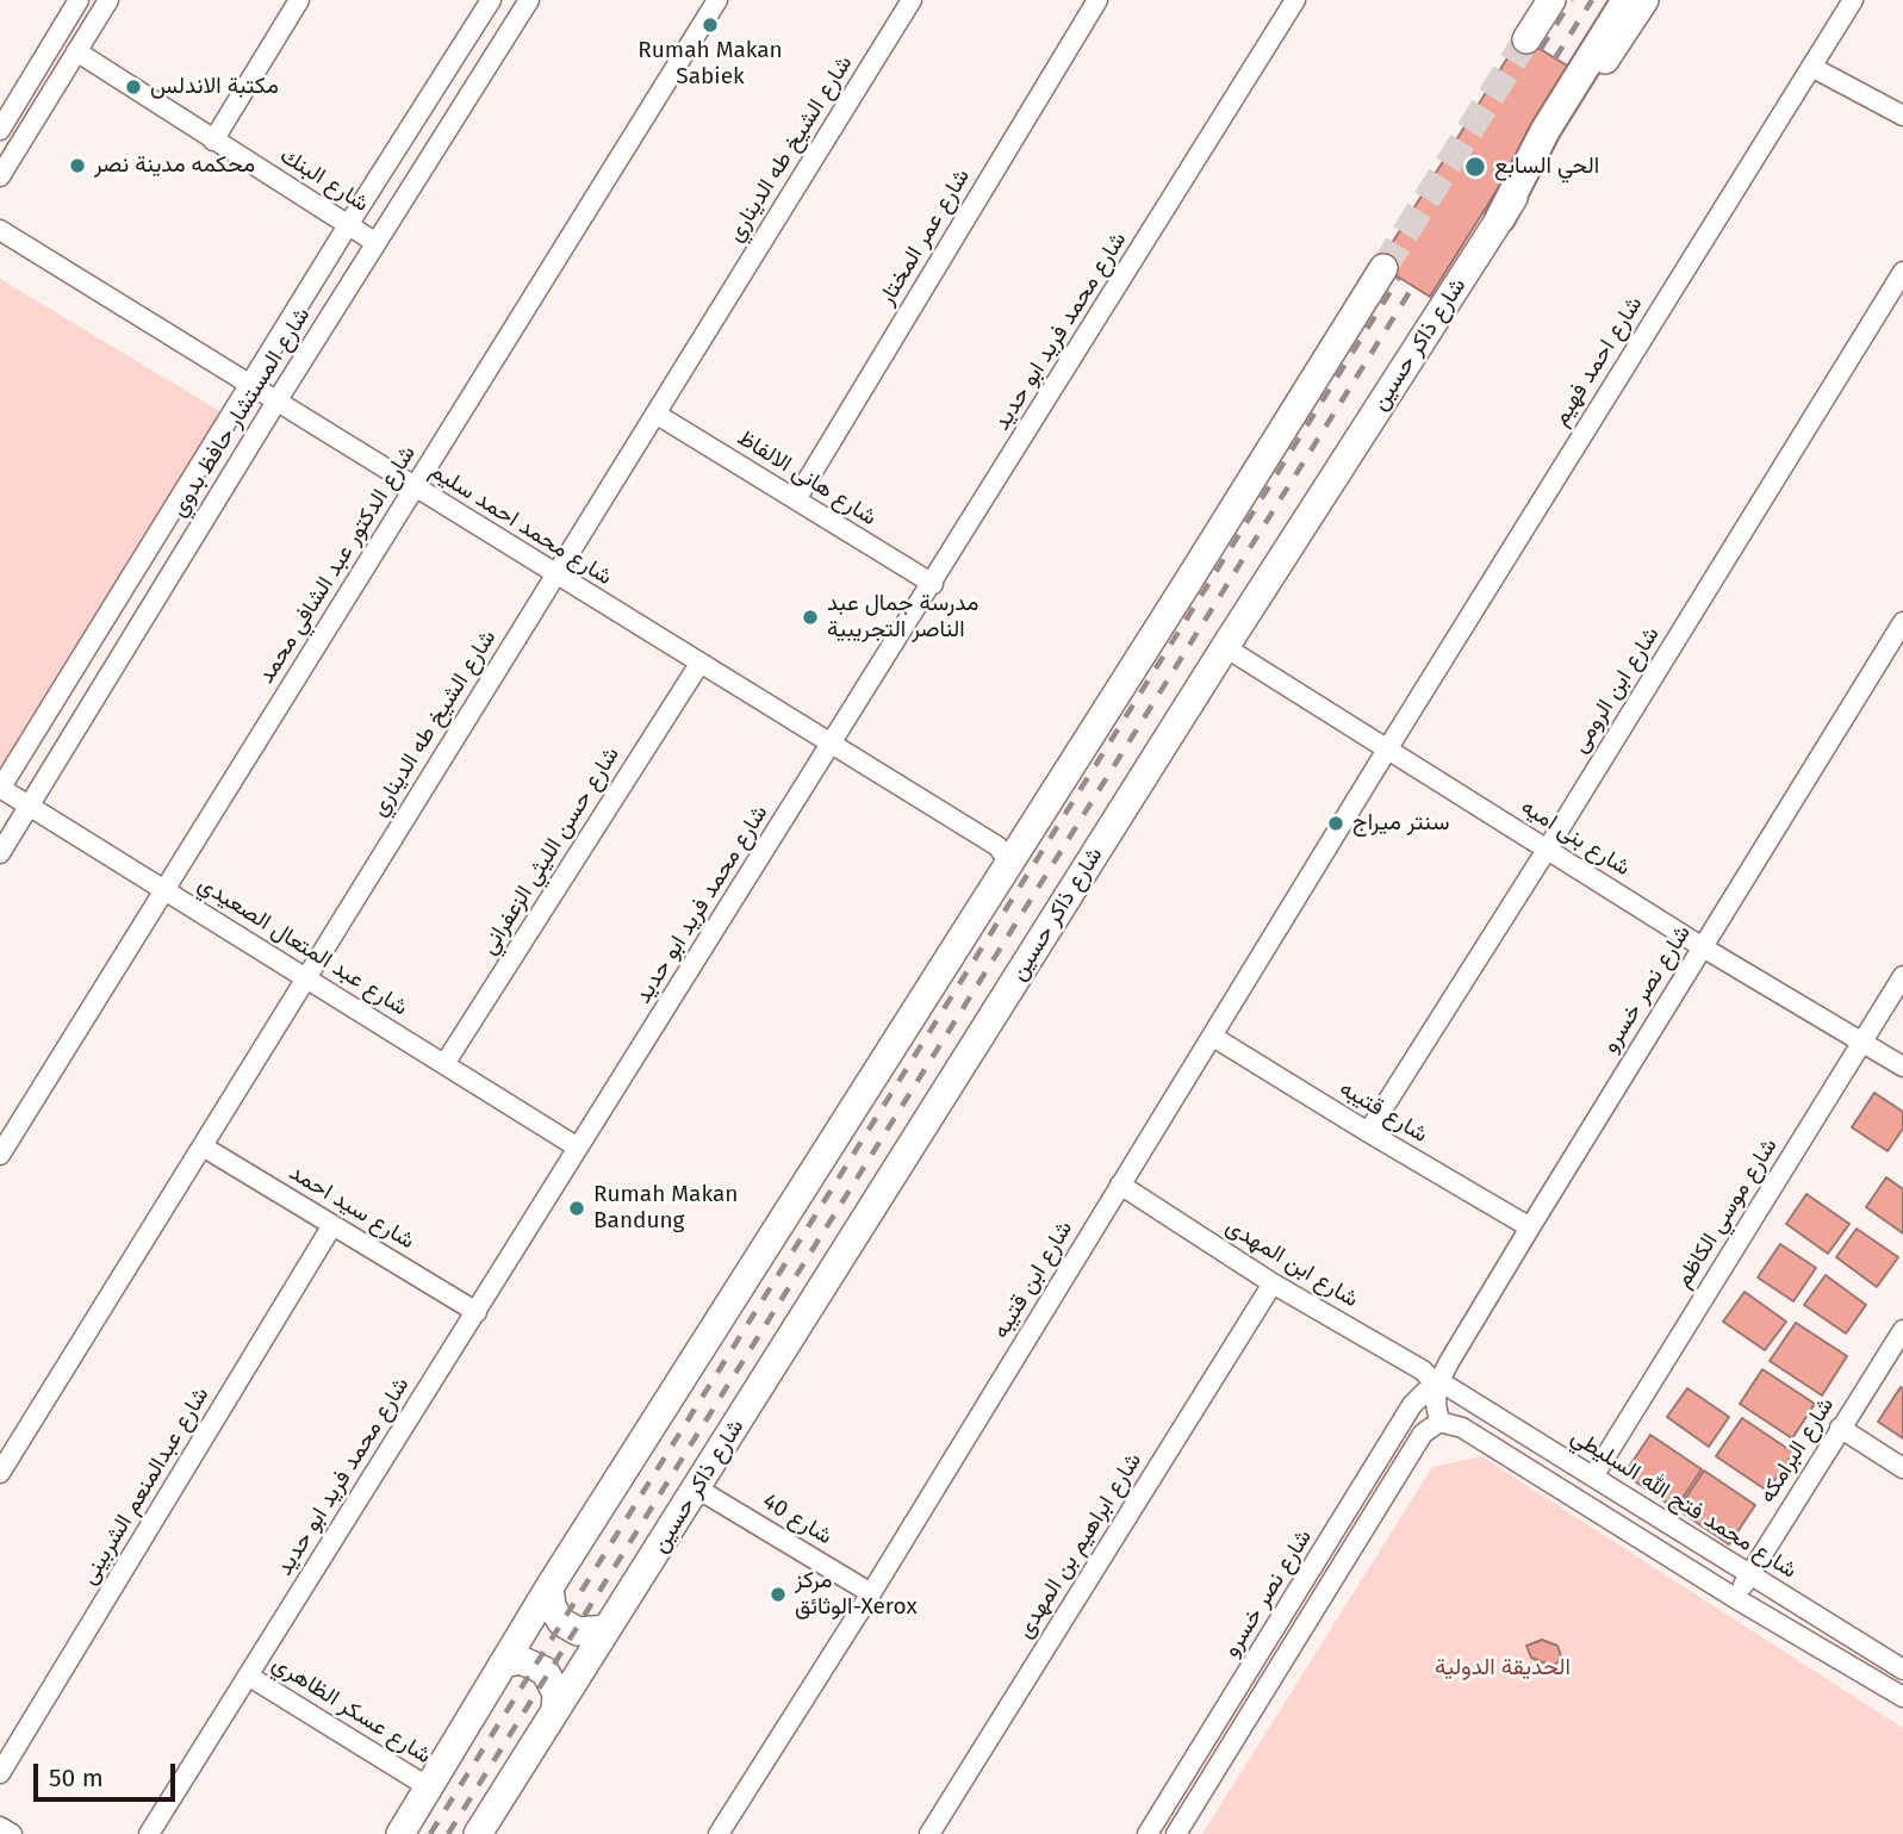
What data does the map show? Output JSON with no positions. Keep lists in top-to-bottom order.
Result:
{
  "streets": {
    "main road": ["شارع ذاكر حسين"],
    "street": [
      "شارع الشيخ طه الديناري",
      "شارع البنك",
      "شارع عمر المختار",
      "شارع محمد فريد ابو حديد",
      "شارع احمد فهيم",
      "شارع المستشار حافظ بدوي",
      "شارع هانى الالفاظ",
      "شارع محمد احمد سليم",
      "شارع الدكتور عبد الشافي محمد",
      "شارع ابن الرومى",
      "شارع بنى اميه",
      "شارع حسن الليثي الزعفراني",
      "شارع عبد المتعال الصعيدي",
      "شارع نصر خسرو",
      "شارع قتيبه",
      "شارع سيد احمد",
      "شارع موسي الكاظم",
      "شارع ابن المهدى",
      "شارع ابن قتيبه",
      "شارع البرامكه",
      "شارع عبدالمنعم الشربينى",
      "شارع محمد فتح الله السليطي",
      "شارع 40",
      "شارع ابراهيم بن المهدى",
      "شارع عسكر الظاهري"
    ]
  },
  "crossings": [
    ["شارع الشيخ طه الديناري", "شارع هانى الالفاظ"],
    ["شارع الشيخ طه الديناري", "شارع محمد احمد سليم"],
    ["شارع الشيخ طه الديناري", "شارع عبد المتعال الصعيدي"],
    ["شارع الشيخ طه الديناري", "شارع سيد احمد"],
    ["شارع البنك", "شارع المستشار حافظ بدوي"],
    ["شارع عمر المختار", "شارع هانى الالفاظ"],
    ["شارع محمد فريد ابو حديد", "شارع هانى الالفاظ"],
    ["شارع محمد فريد ابو حديد", "شارع محمد احمد سليم"],
    ["شارع محمد فريد ابو حديد", "شارع عبد المتعال الصعيدي"],
    ["شارع محمد فريد ابو حديد", "شارع سيد احمد"],
    ["شارع محمد فريد ابو حديد", "شارع عسكر الظاهري"],
    ["شارع ذاكر حسين", "شارع بنى اميه"],
    ["شارع ذاكر حسين", "شارع 40"],
    ["شارع احمد فهيم", "شارع بنى اميه"],
    ["شارع احمد فهيم", "شارع ابن قتيبه"],
    ["شارع المستشار حافظ بدوي", "شارع محمد احمد سليم"],
    ["شارع المستشار حافظ بدوي", "شارع عبد المتعال الصعيدي"],
    ["شارع محمد احمد سليم", "شارع الدكتور عبد الشافي محمد"],
    ["شارع محمد احمد سليم", "شارع حسن الليثي الزعفراني"],
    ["شارع الدكتور عبد الشافي محمد", "شارع عبد المتعال الصعيدي"],
    ["شارع ابن الرومى", "شارع بنى اميه"],
    ["شارع ابن الرومى", "شارع قتيبه"],
    ["شارع بنى اميه", "شارع نصر خسرو"],
    ["شارع بنى اميه", "شارع موسي الكاظم"],
    ["شارع بنى اميه", "شارع ابن قتيبه"],
    ["شارع حسن الليثي الزعفراني", "شارع عبد المتعال الصعيدي"],
    ["شارع نصر خسرو", "شارع قتيبه"],
    ["شارع نصر خسرو", "شارع ابن المهدى"],
    ["شارع نصر خسرو", "شارع محمد فتح الله السليطي"],
    ["شارع قتيبه", "شارع ابن قتيبه"],
    ["شارع سيد احمد", "شارع عبدالمنعم الشربينى"],
    ["شارع موسي الكاظم", "شارع محمد فتح الله السليطي"],
    ["شارع ابن المهدى", "شارع ابن قتيبه"],
    ["شارع ابن المهدى", "شارع محمد فتح الله السليطي"],
    ["شارع ابن المهدى", "شارع ابراهيم بن المهدى"],
    ["شارع ابن قتيبه", "شارع 40"],
    ["شارع البرامكه", "شارع محمد فتح الله السليطي"]
  ],
  "parks": ["الحديقة الدولية"],
  "places": [
    "Rumah Makan Sabiek",
    "مكتبة الاندلس",
    "محكمه مدينة نصر",
    "الحي السابع",
    "مدرسة جمال عبد الناصر التجريبية",
    "سنتر ميراج",
    "Rumah Makan Bandung",
    "مركز الوثائق-Xerox"
  ],
  "scale_bar": "50 m"
}
